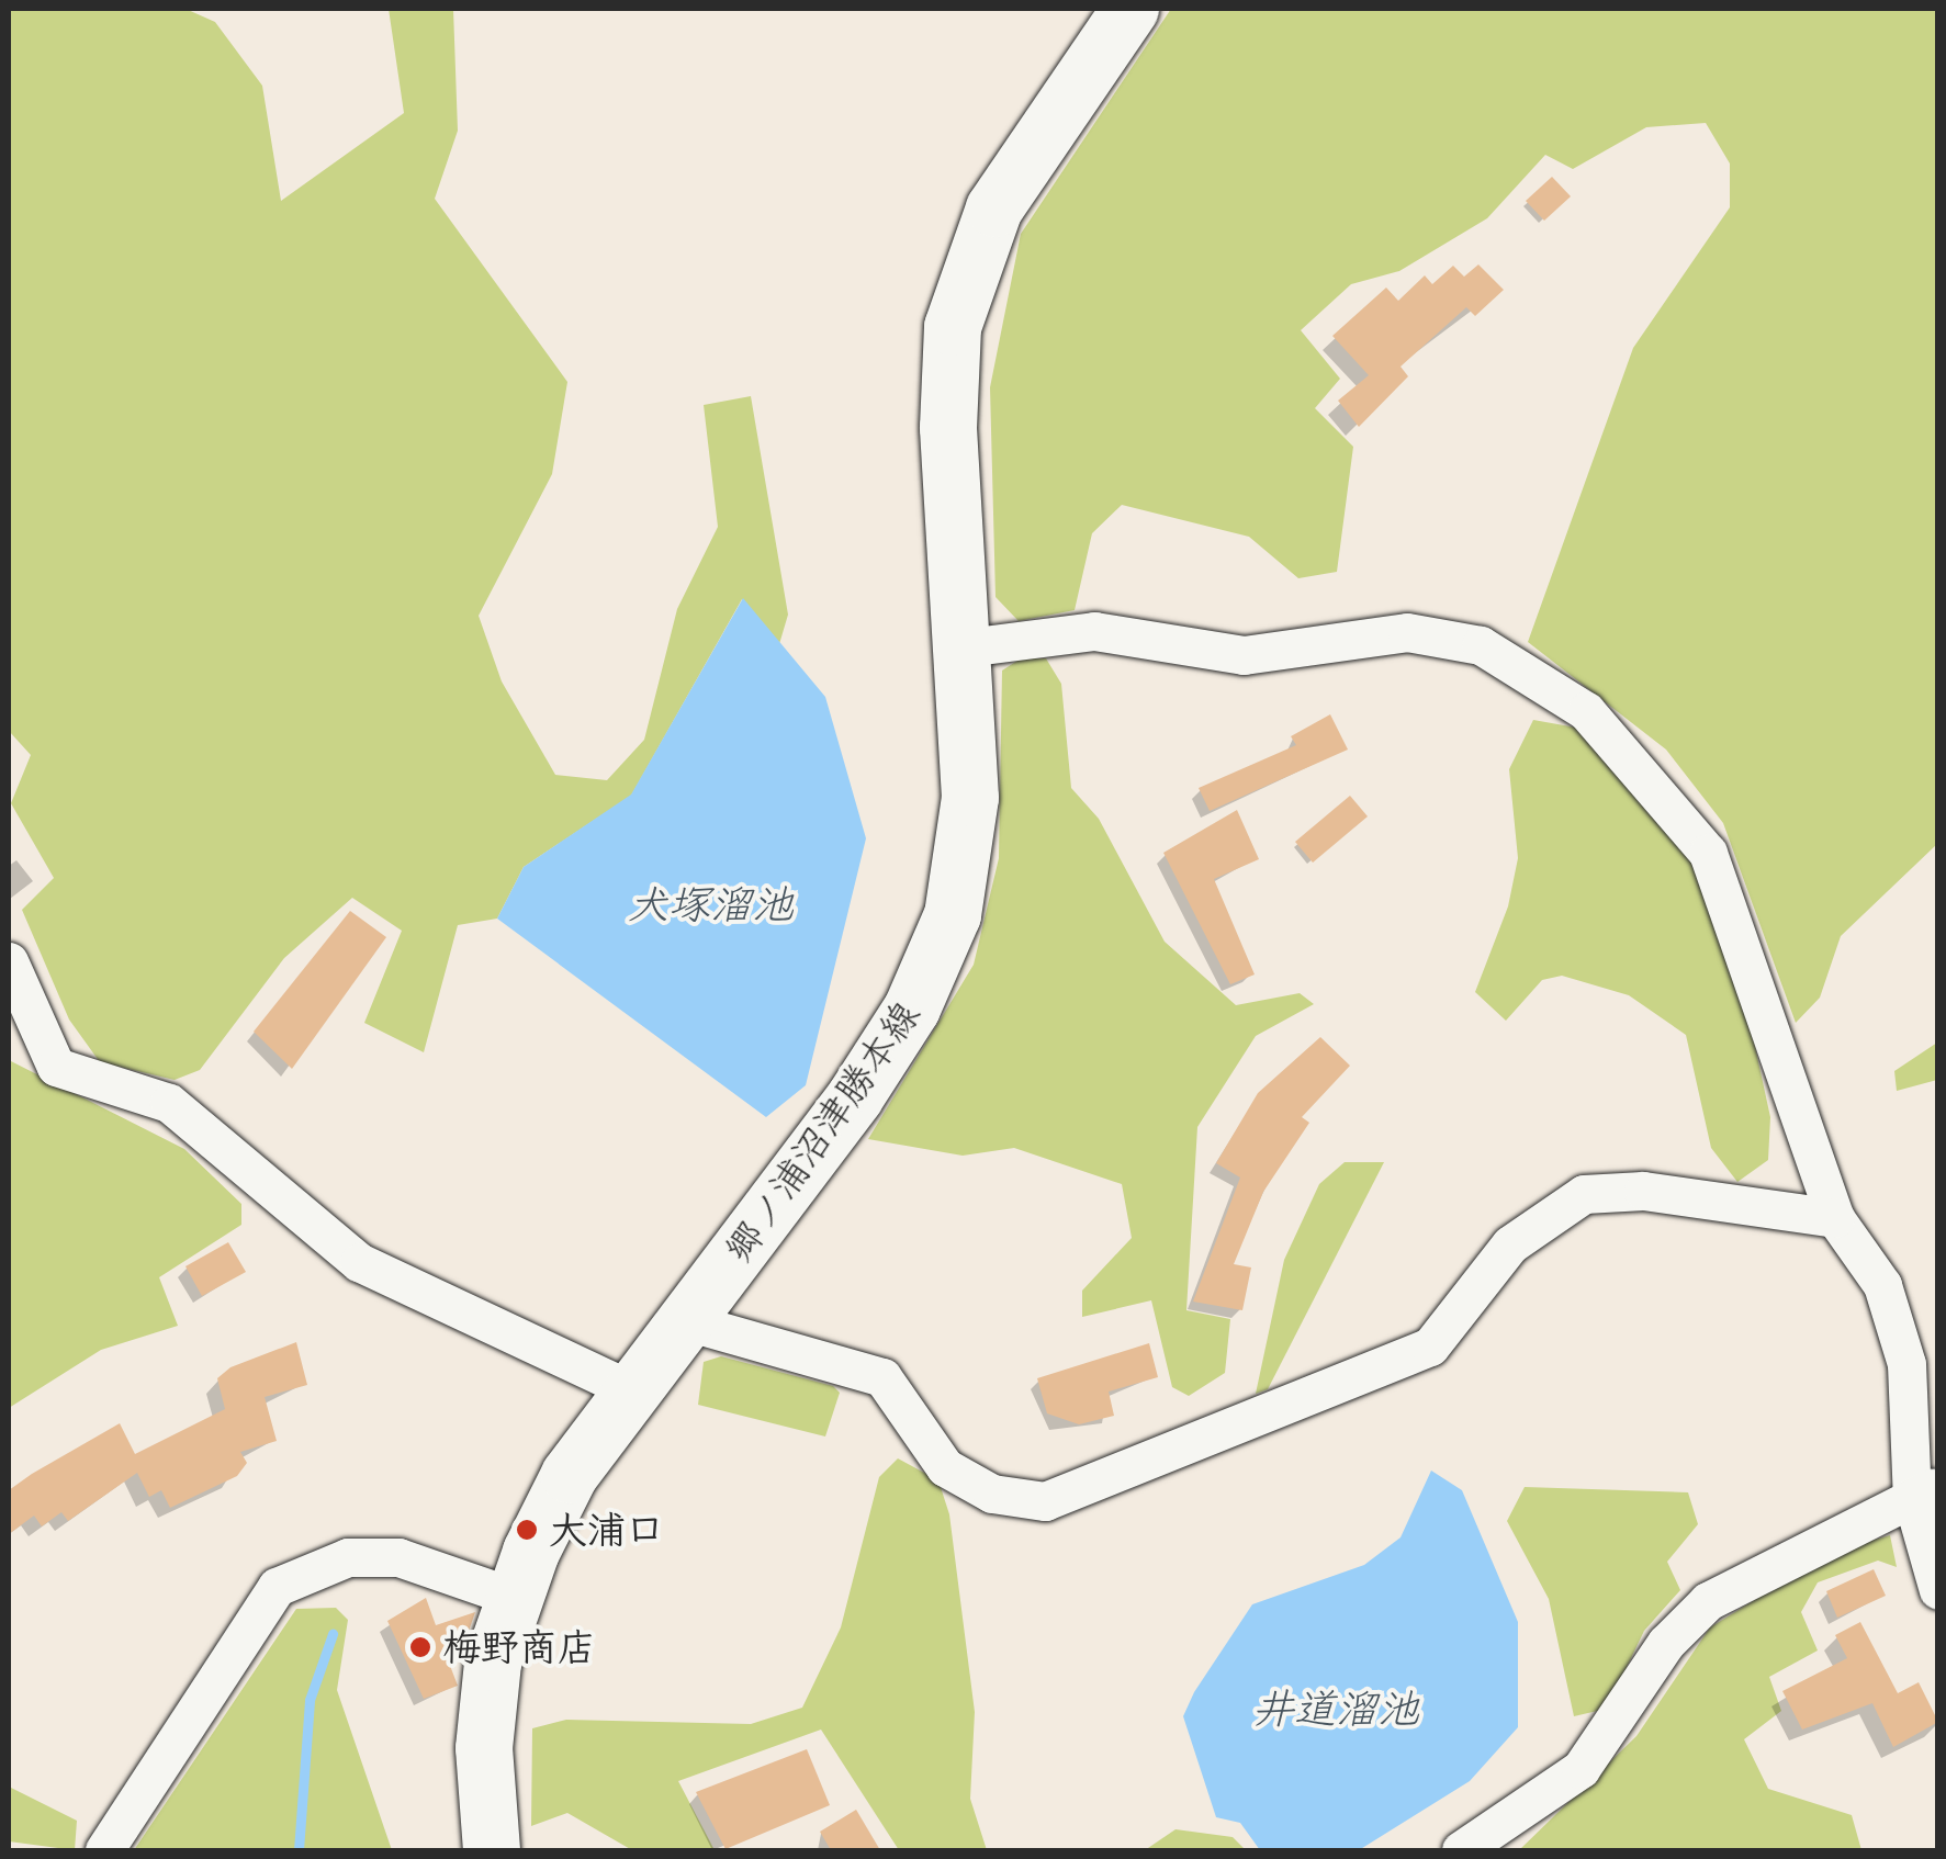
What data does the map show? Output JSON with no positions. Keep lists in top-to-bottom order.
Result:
{
  "streets": {
    "main road": ["郷ノ浦沼津勝本線"]
  },
  "water": ["犬塚溜池", "井道溜池"],
  "places": ["大浦口", "梅野商店"]
}
